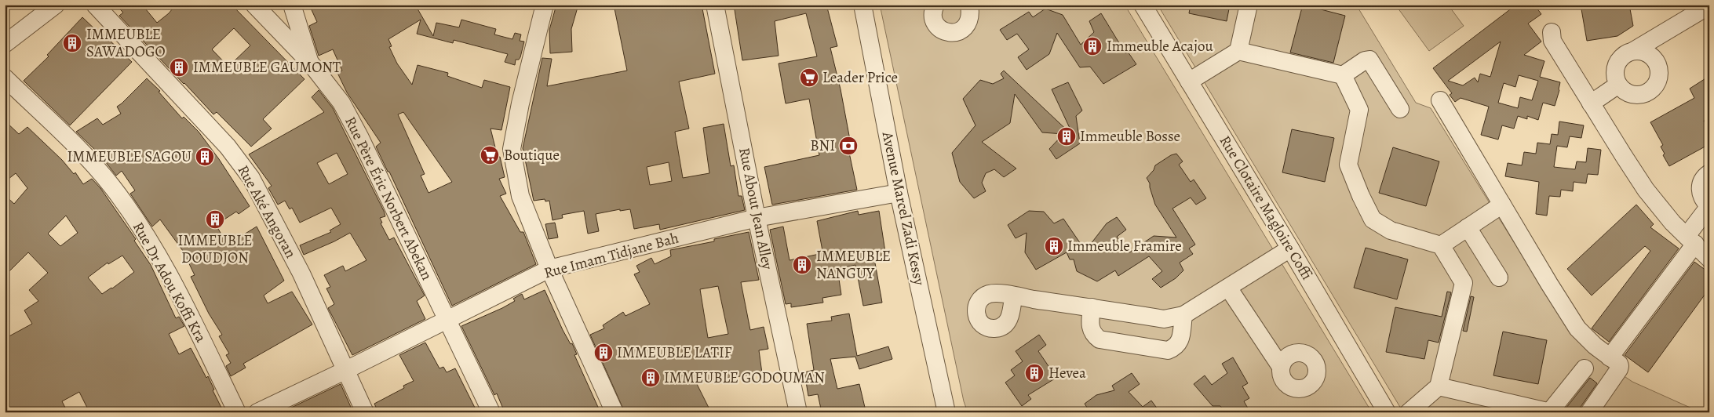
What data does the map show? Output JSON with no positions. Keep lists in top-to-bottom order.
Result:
{
  "streets": {
    "street": [
      "Rue Père Éric Norbert Abekan",
      "Rue Clotaire Magloire Coffi",
      "Rue About Jean Alley",
      "Avenue Marcel Zadi Kessy",
      "Rue Aké Angoran",
      "Rue Imam Tidjane Bah",
      "Rue Dr Adou Koffi Kra"
    ]
  },
  "crossings": [
    ["Rue Père Éric Norbert Abekan", "Rue Imam Tidjane Bah"],
    ["Rue About Jean Alley", "Rue Imam Tidjane Bah"],
    ["Avenue Marcel Zadi Kessy", "Rue Imam Tidjane Bah"],
    ["Rue Aké Angoran", "Rue Imam Tidjane Bah"]
  ],
  "places": {
    "building": [
      "IMMEUBLE SAWADOGO",
      "Immeuble Acajou",
      "IMMEUBLE GAUMONT",
      "Immeuble Bosse",
      "IMMEUBLE SAGOU",
      "IMMEUBLE DOUDJON",
      "Immeuble Framire",
      "IMMEUBLE NANGUY",
      "IMMEUBLE LATIF",
      "Hevea",
      "IMMEUBLE GODOUMAN"
    ],
    "supermarket": ["Leader Price", "Boutique"],
    "bank": ["BNI"]
  }
}
